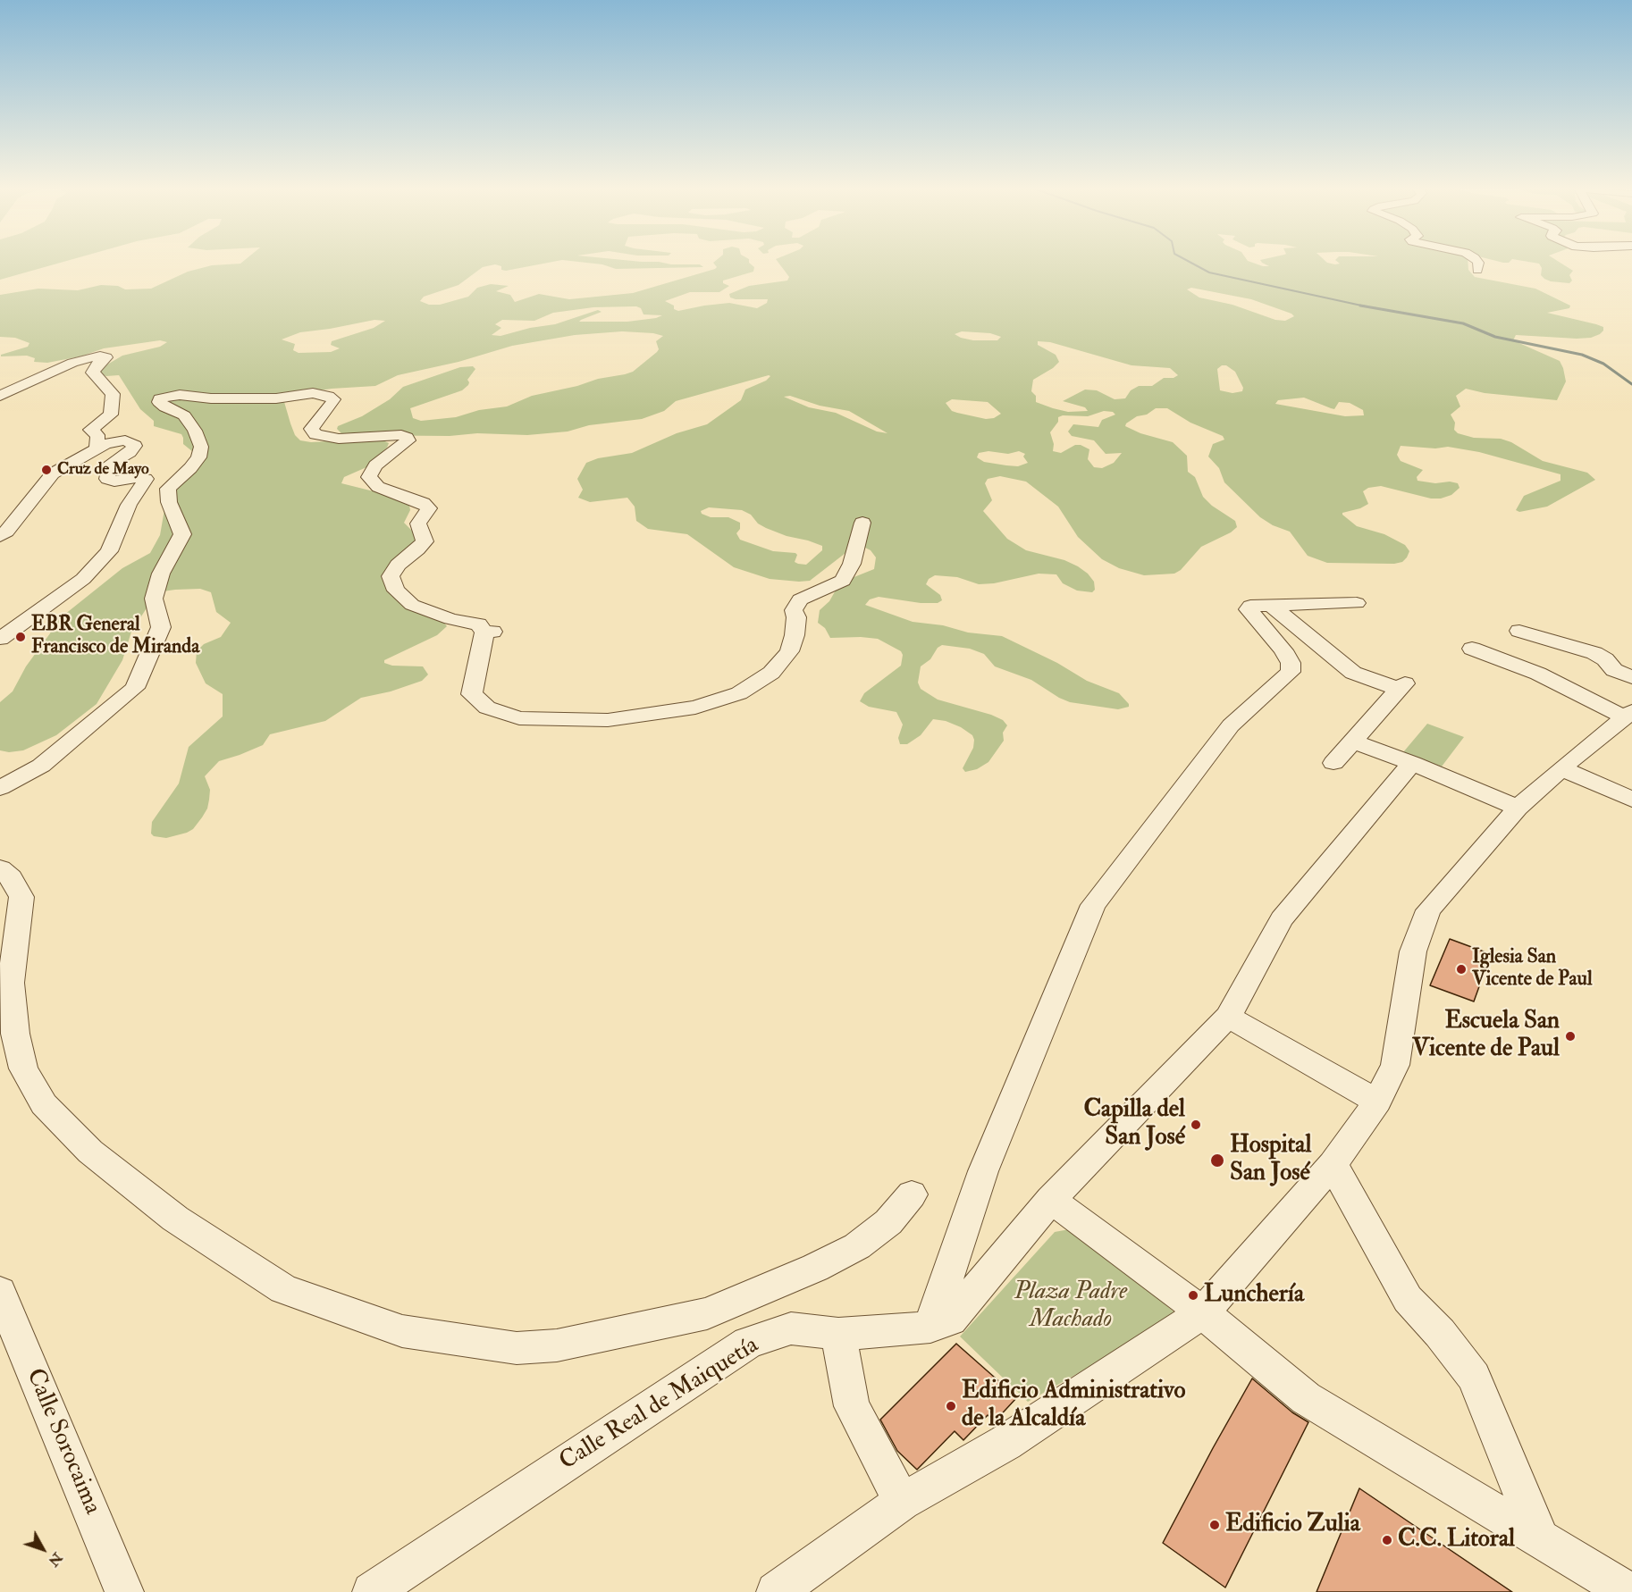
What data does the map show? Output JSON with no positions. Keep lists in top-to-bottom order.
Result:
{
  "streets": {
    "street": ["Calle Real de Maiquetía", "Calle Sorocaima"]
  },
  "parks": ["Plaza Padre Machado"],
  "places": [
    "Cruz de Mayo",
    "EBR General Francisco de Miranda",
    "Iglesia San Vicente de Paul",
    "Escuela San Vicente de Paul",
    "Capilla del San José",
    "Hospital San José",
    "Lunchería",
    "Edificio Administrativo de la Alcaldía",
    "Edificio Zulia",
    "C.C. Litoral"
  ],
  "north": "bottom right"
}
